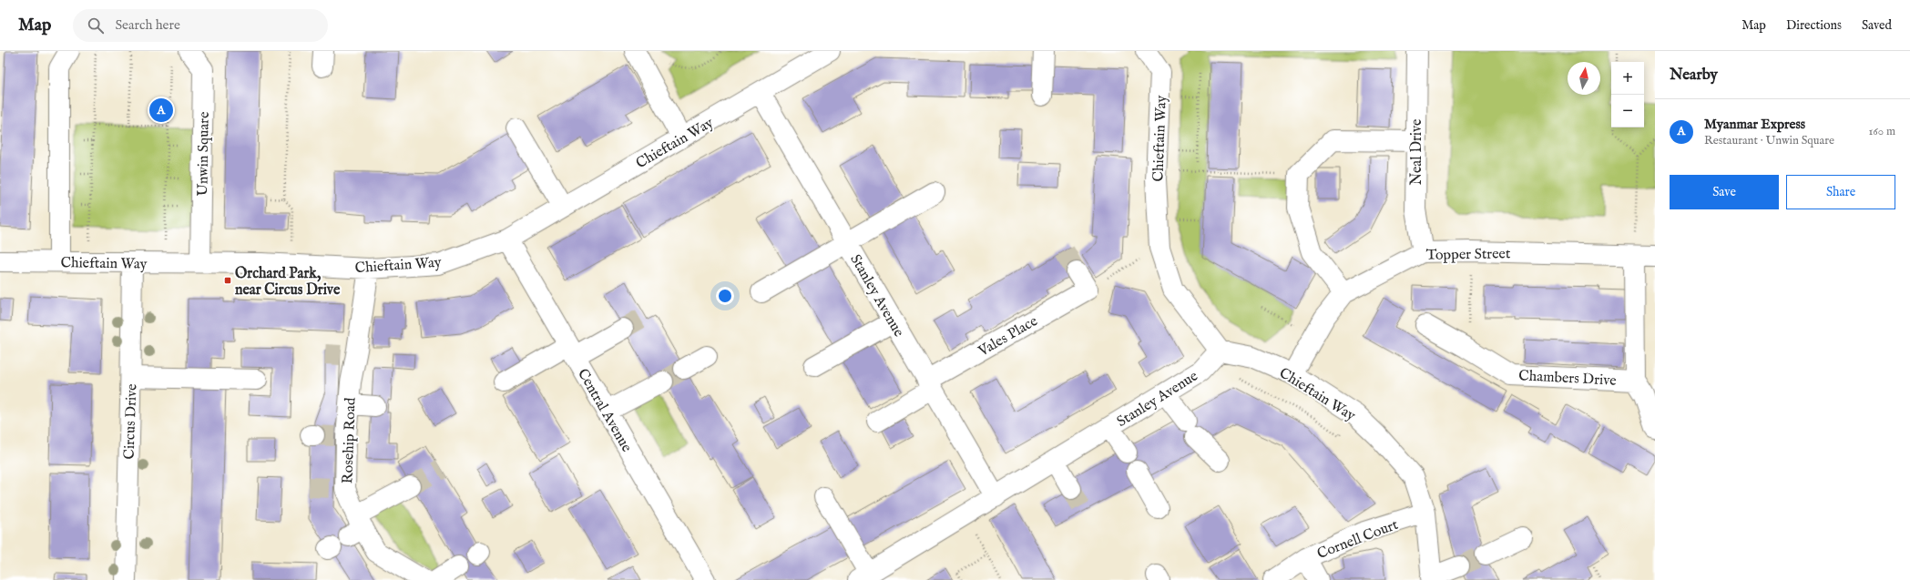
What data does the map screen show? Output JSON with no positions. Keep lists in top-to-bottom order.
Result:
{
  "streets": {
    "street": [
      "Chieftain Way",
      "Neal Drive",
      "Unwin Square",
      "Topper Street",
      "Stanley Avenue",
      "Vales Place",
      "Chambers Drive",
      "Central Avenue",
      "Circus Drive",
      "Rosehip Road",
      "Cornell Court"
    ]
  },
  "crossings": [
    ["Chieftain Way", "Unwin Square"],
    ["Chieftain Way", "Topper Street"],
    ["Chieftain Way", "Stanley Avenue"],
    ["Chieftain Way", "Central Avenue"],
    ["Chieftain Way", "Circus Drive"],
    ["Chieftain Way", "Rosehip Road"],
    ["Chieftain Way", "Cornell Court"],
    ["Neal Drive", "Topper Street"],
    ["Topper Street", "Chambers Drive"],
    ["Stanley Avenue", "Vales Place"]
  ],
  "places": {
    "transit": ["Orchard Park, near Circus Drive"]
  },
  "north": "top",
  "page": {
    "header": "Map",
    "search": "Search here",
    "nav": ["Map", "Directions", "Saved"],
    "heading": "Nearby",
    "map_buttons": ["+", "−"],
    "pins": "A",
    "list": [
      {
        "mark": "A",
        "name": "Myanmar Express",
        "note": "Restaurant · Unwin Square",
        "value": "160 m"
      }
    ],
    "buttons": ["Save", "Share"]
  }
}
